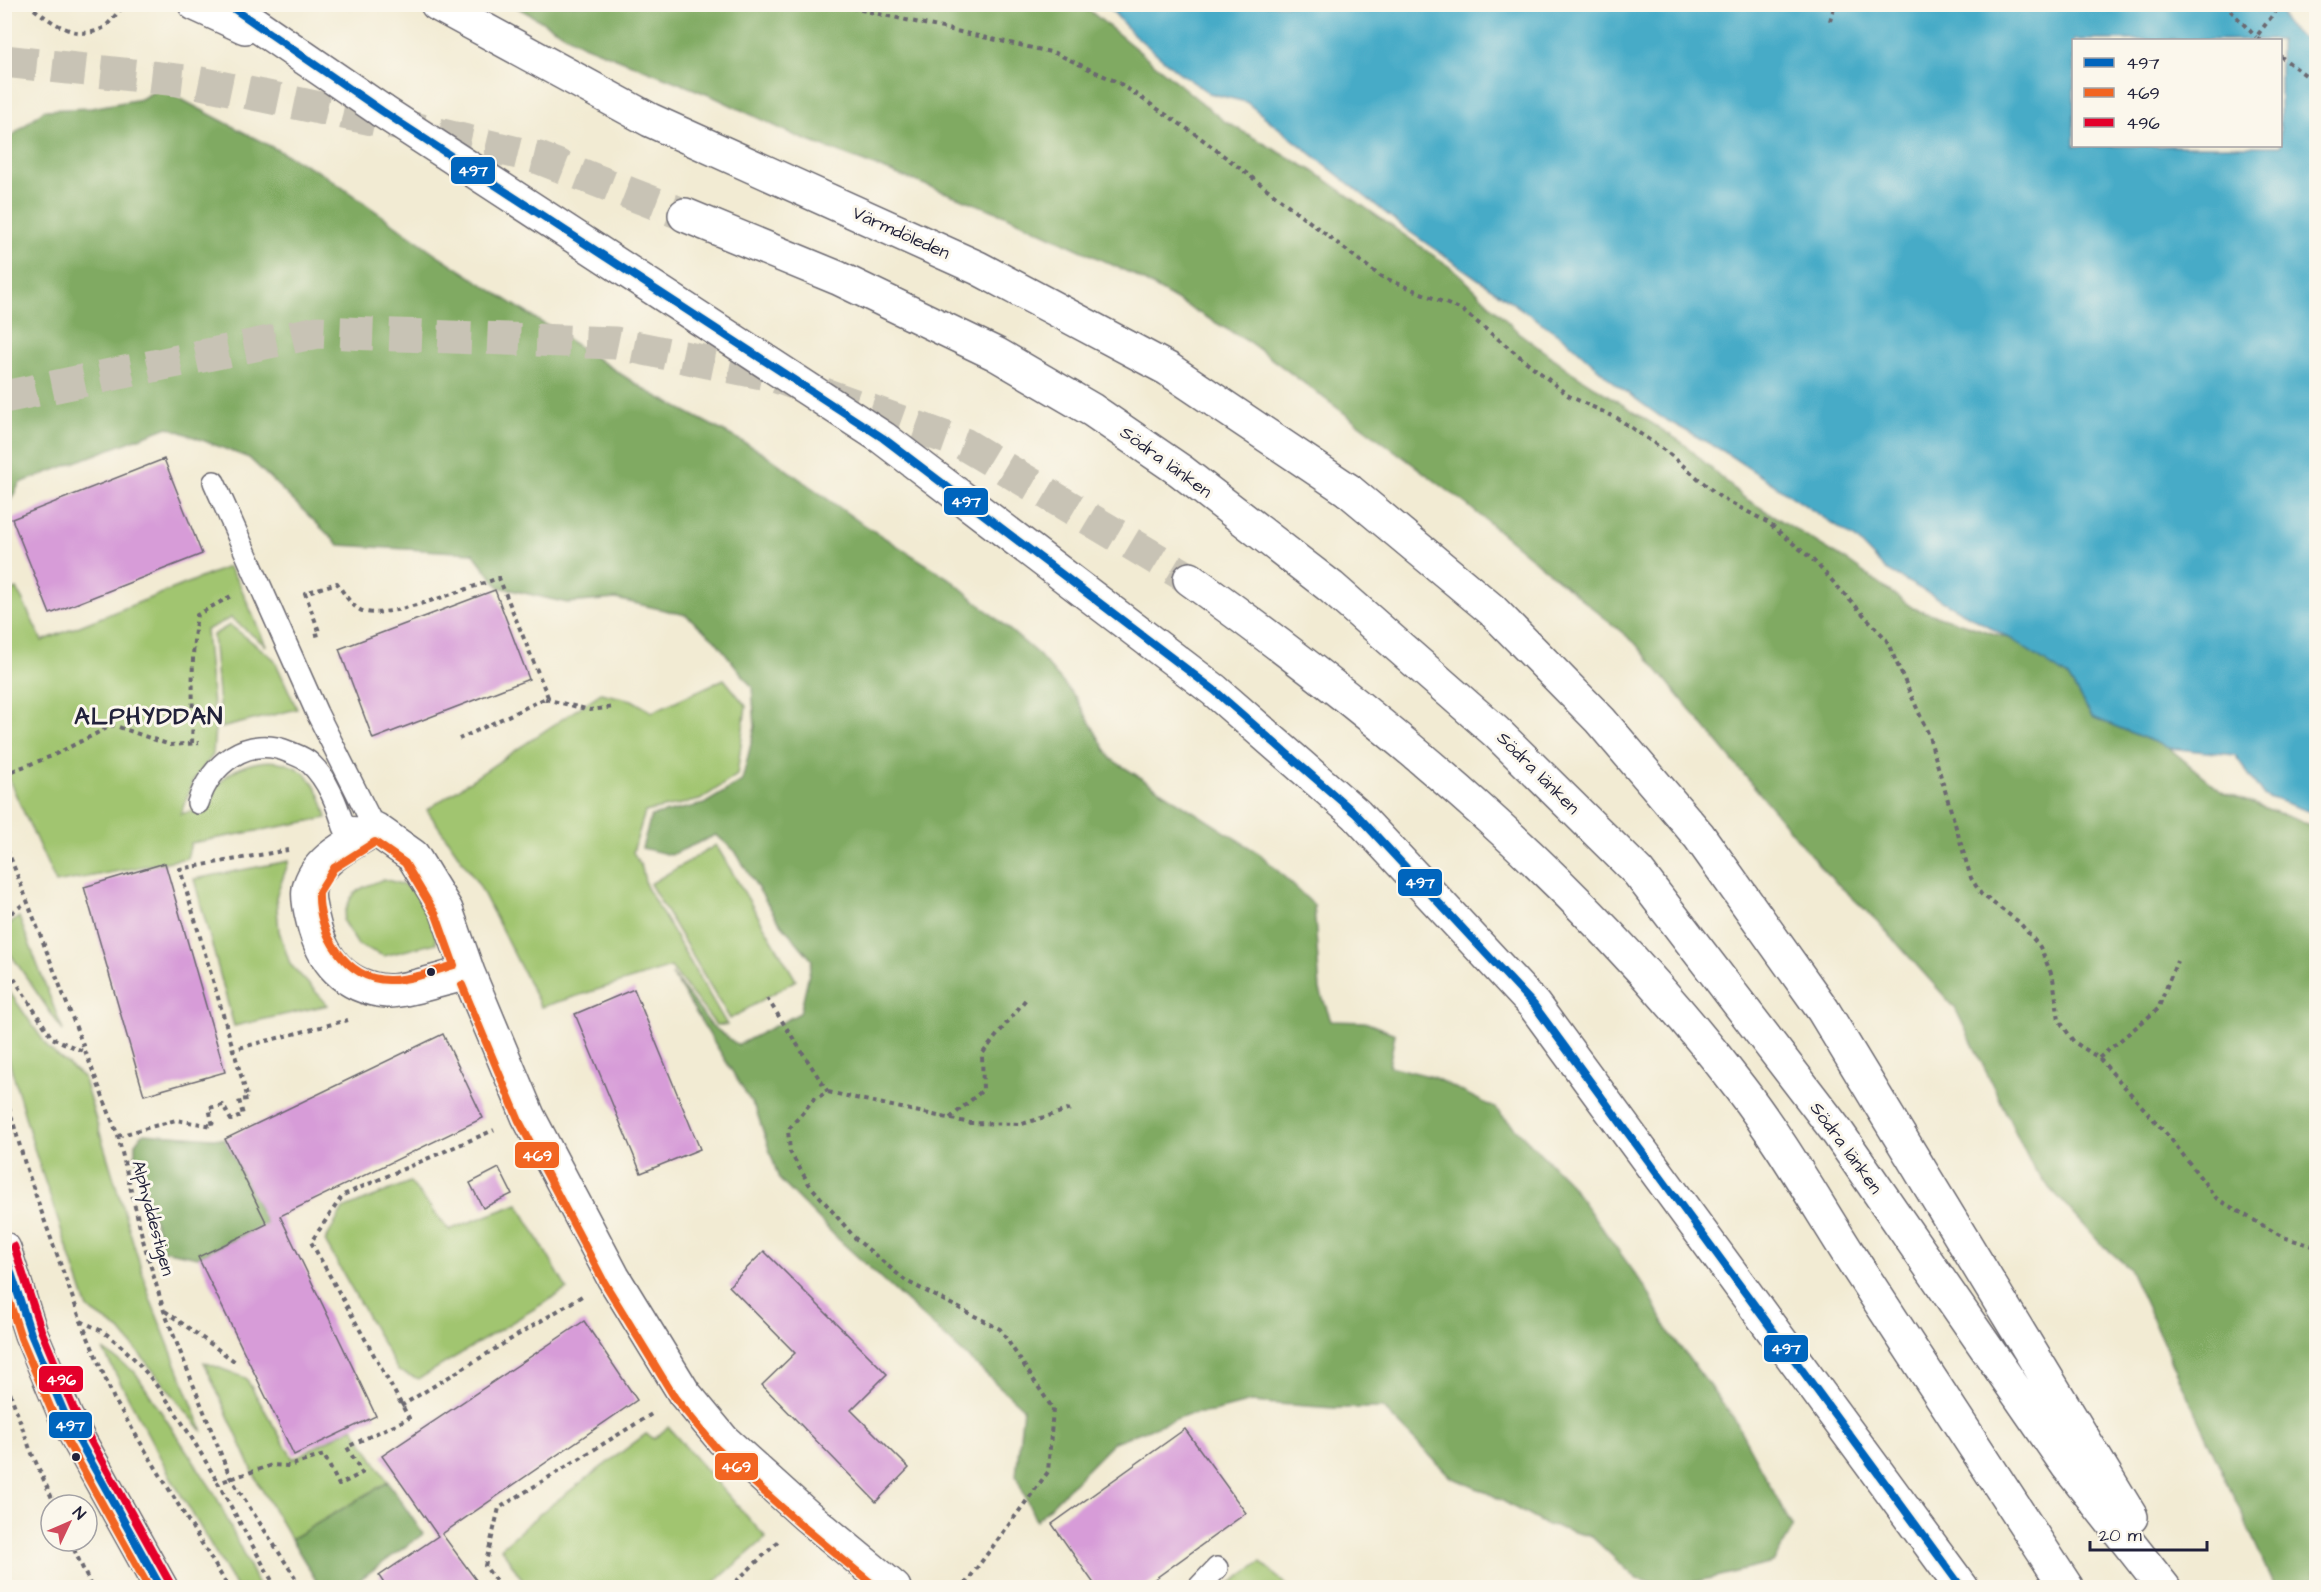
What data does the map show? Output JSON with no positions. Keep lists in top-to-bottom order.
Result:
{
  "streets": {
    "main road": ["Värmdöleden", "Södra länken"],
    "path": ["Alphyddestigen"]
  },
  "districts": ["ALPHYDDAN"],
  "lines": ["transit line 497", "transit line 469", "transit line 496"],
  "legend": ["497", "469", "496"],
  "scale_bar": "20 m",
  "north": "top right"
}
